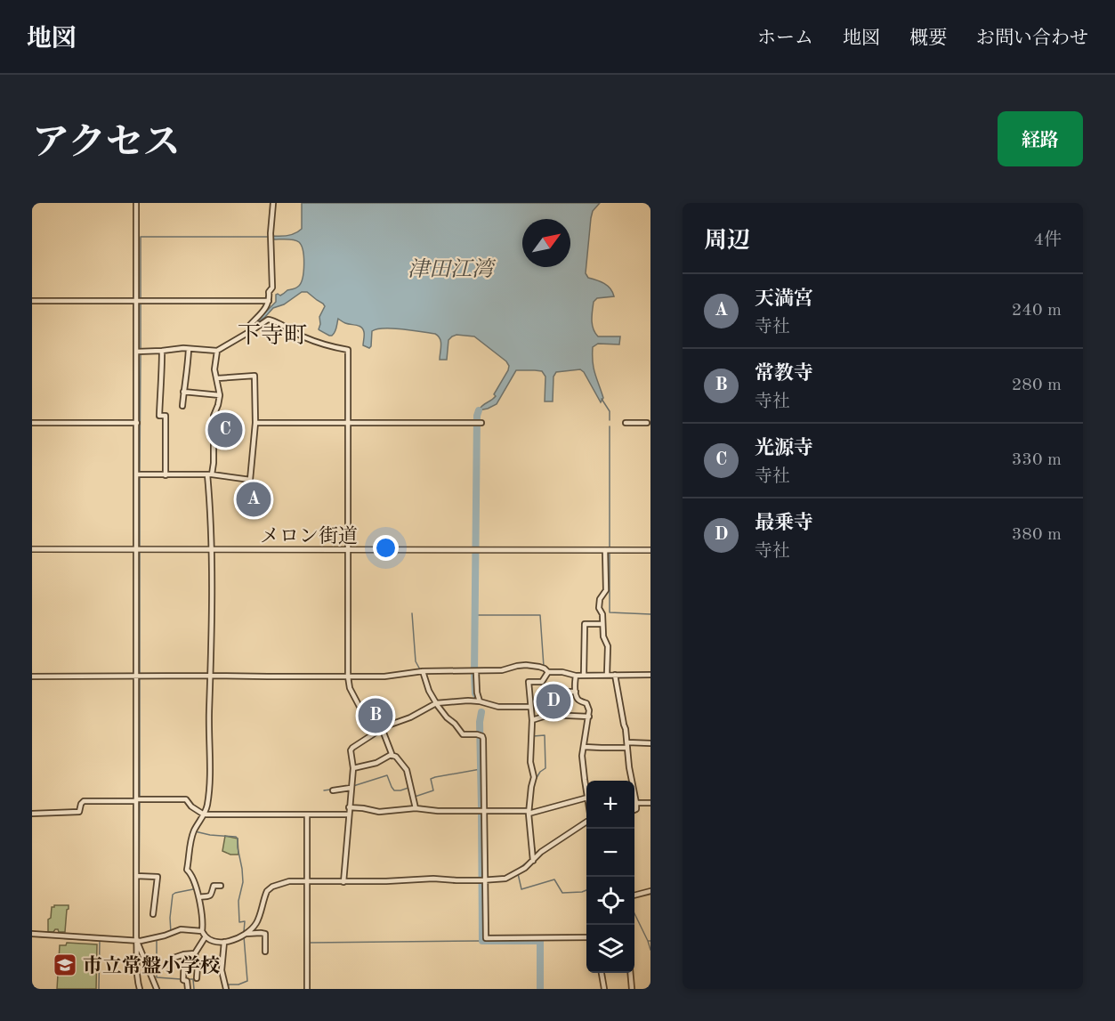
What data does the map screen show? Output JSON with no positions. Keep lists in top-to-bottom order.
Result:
{
  "streets": {
    "street": ["メロン街道"]
  },
  "districts": ["下寺町"],
  "water": ["津田江湾"],
  "places": {
    "school or university": ["市立常盤小学校"]
  },
  "north": "top right",
  "page": {
    "header": "地図",
    "nav": [
      "ホーム",
      "地図",
      "概要",
      "お問い合わせ"
    ],
    "title": "アクセス",
    "buttons": "経路",
    "heading": ["周辺", "4件"],
    "list": [
      {
        "mark": "A",
        "name": "天満宮",
        "note": "寺社",
        "value": "240 m"
      },
      {
        "mark": "B",
        "name": "常教寺",
        "note": "寺社",
        "value": "280 m"
      },
      {
        "mark": "C",
        "name": "光源寺",
        "note": "寺社",
        "value": "330 m"
      },
      {
        "mark": "D",
        "name": "最乗寺",
        "note": "寺社",
        "value": "380 m"
      }
    ],
    "pins": [
      "C",
      "A",
      "D",
      "B"
    ],
    "map_buttons": ["+", "−"]
  }
}
